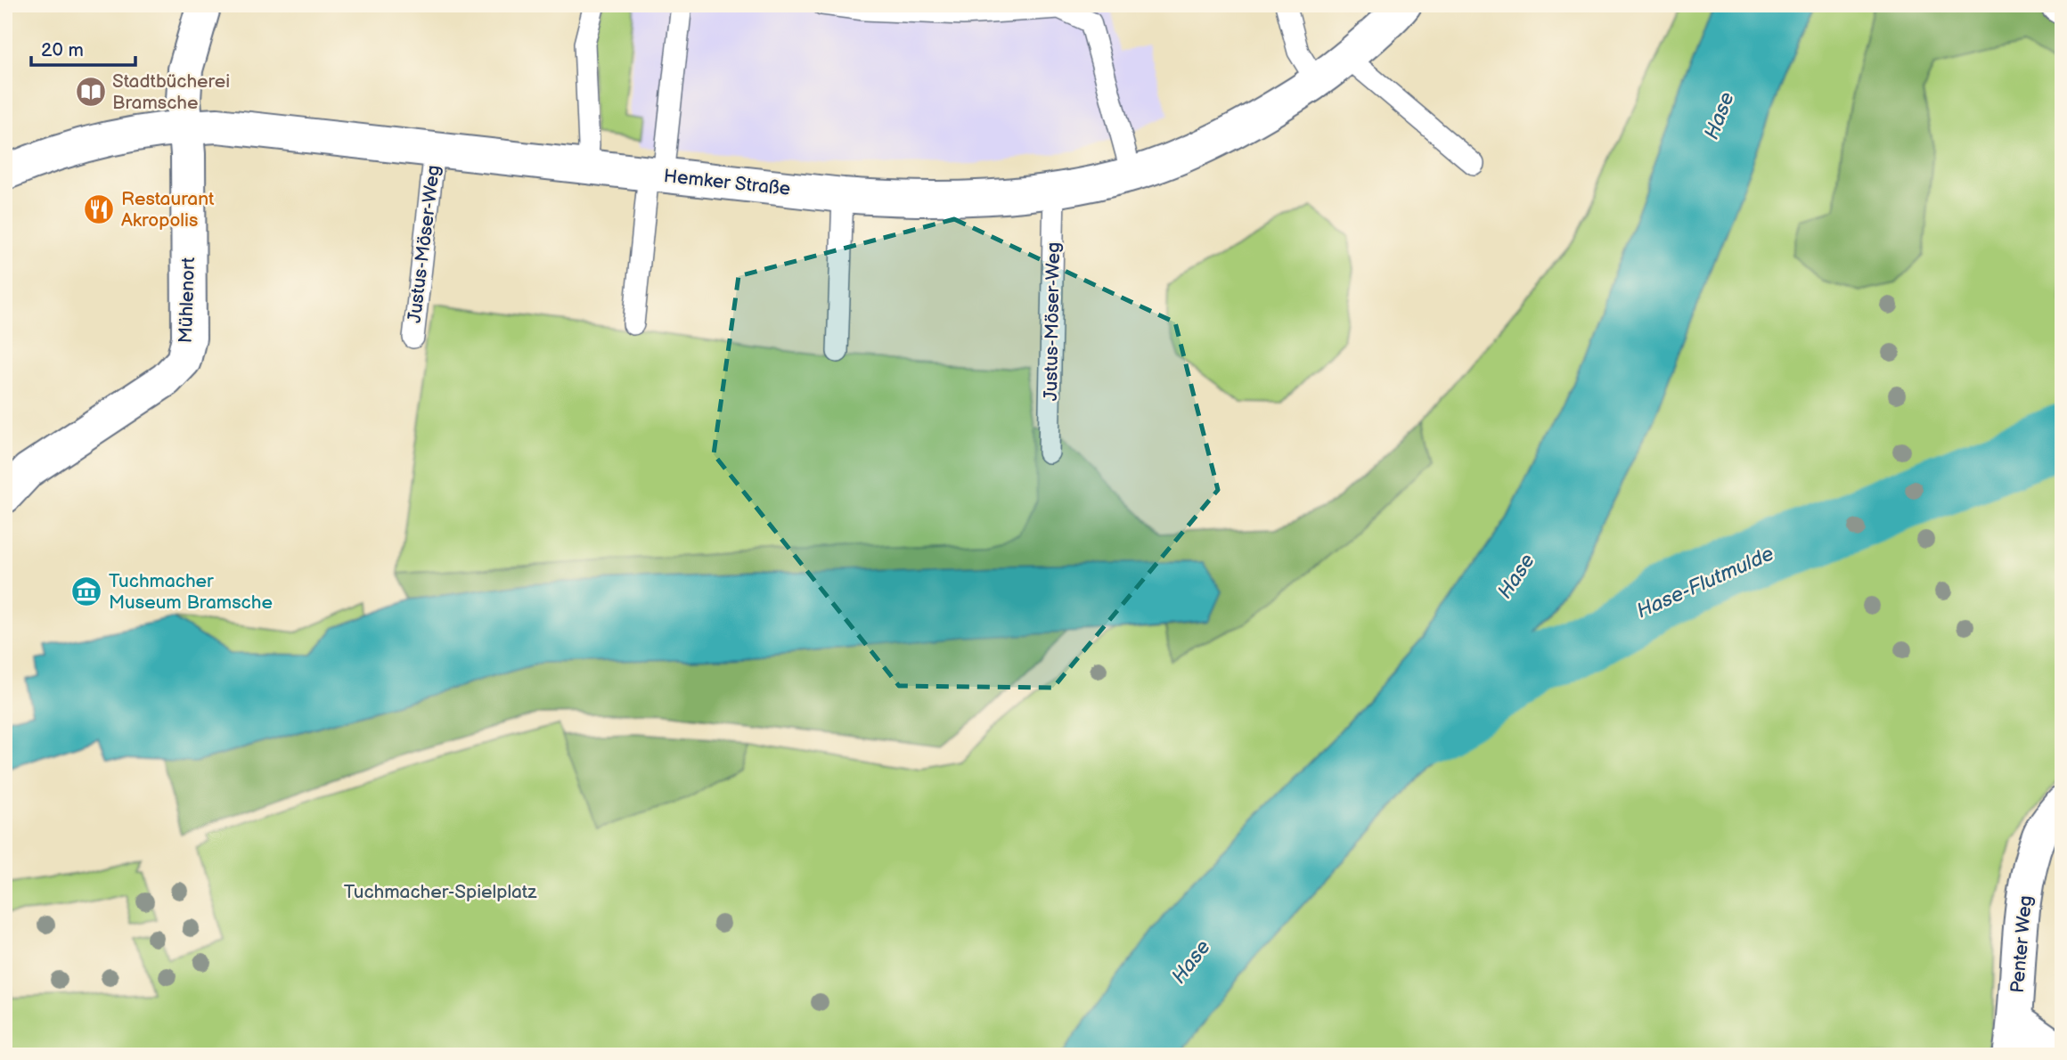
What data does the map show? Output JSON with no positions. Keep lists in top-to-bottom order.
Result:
{
  "streets": {
    "main road": ["Hemker Straße", "Mühlenort", "Penter Weg"],
    "lane": ["Justus-Möser-Weg"]
  },
  "crossings": [
    ["Hemker Straße", "Justus-Möser-Weg"],
    ["Hemker Straße", "Mühlenort"]
  ],
  "water": ["Hase", "Hase-Flutmulde"],
  "parks": ["Tuchmacher-Spielplatz"],
  "places": {
    "library": ["Stadtbücherei Bramsche"],
    "restaurant": ["Restaurant Akropolis"],
    "museum": ["Tuchmacher Museum Bramsche"]
  },
  "scale_bar": "20 m"
}
